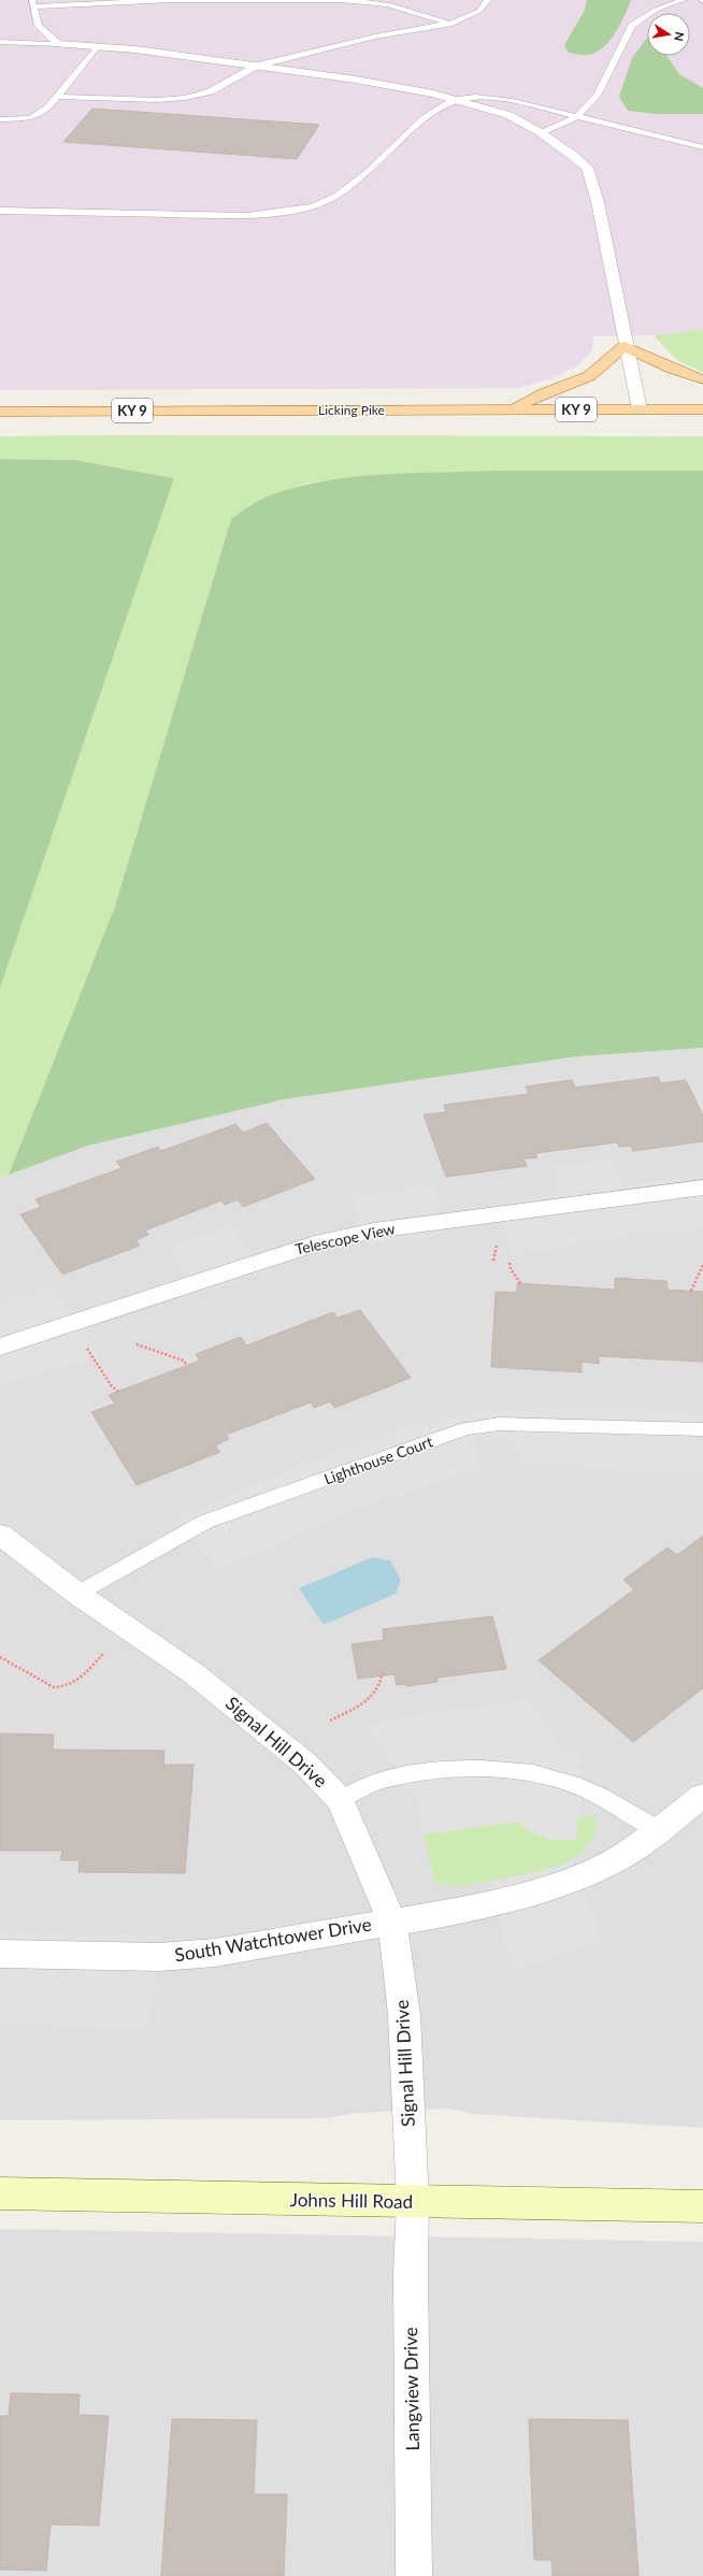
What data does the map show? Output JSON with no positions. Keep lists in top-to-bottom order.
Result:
{
  "streets": {
    "main road": ["KY 9", "Licking Pike", "Johns Hill Road"],
    "street": [
      "Telescope View",
      "Signal Hill Drive",
      "South Watchtower Drive",
      "Langview Drive"
    ],
    "lane": ["Lighthouse Court"]
  },
  "crossings": [
    ["Lighthouse Court", "Signal Hill Drive"],
    ["Signal Hill Drive", "South Watchtower Drive"],
    ["Signal Hill Drive", "Johns Hill Road"],
    ["Signal Hill Drive", "Langview Drive"],
    ["Johns Hill Road", "Langview Drive"]
  ],
  "north": "right"
}
